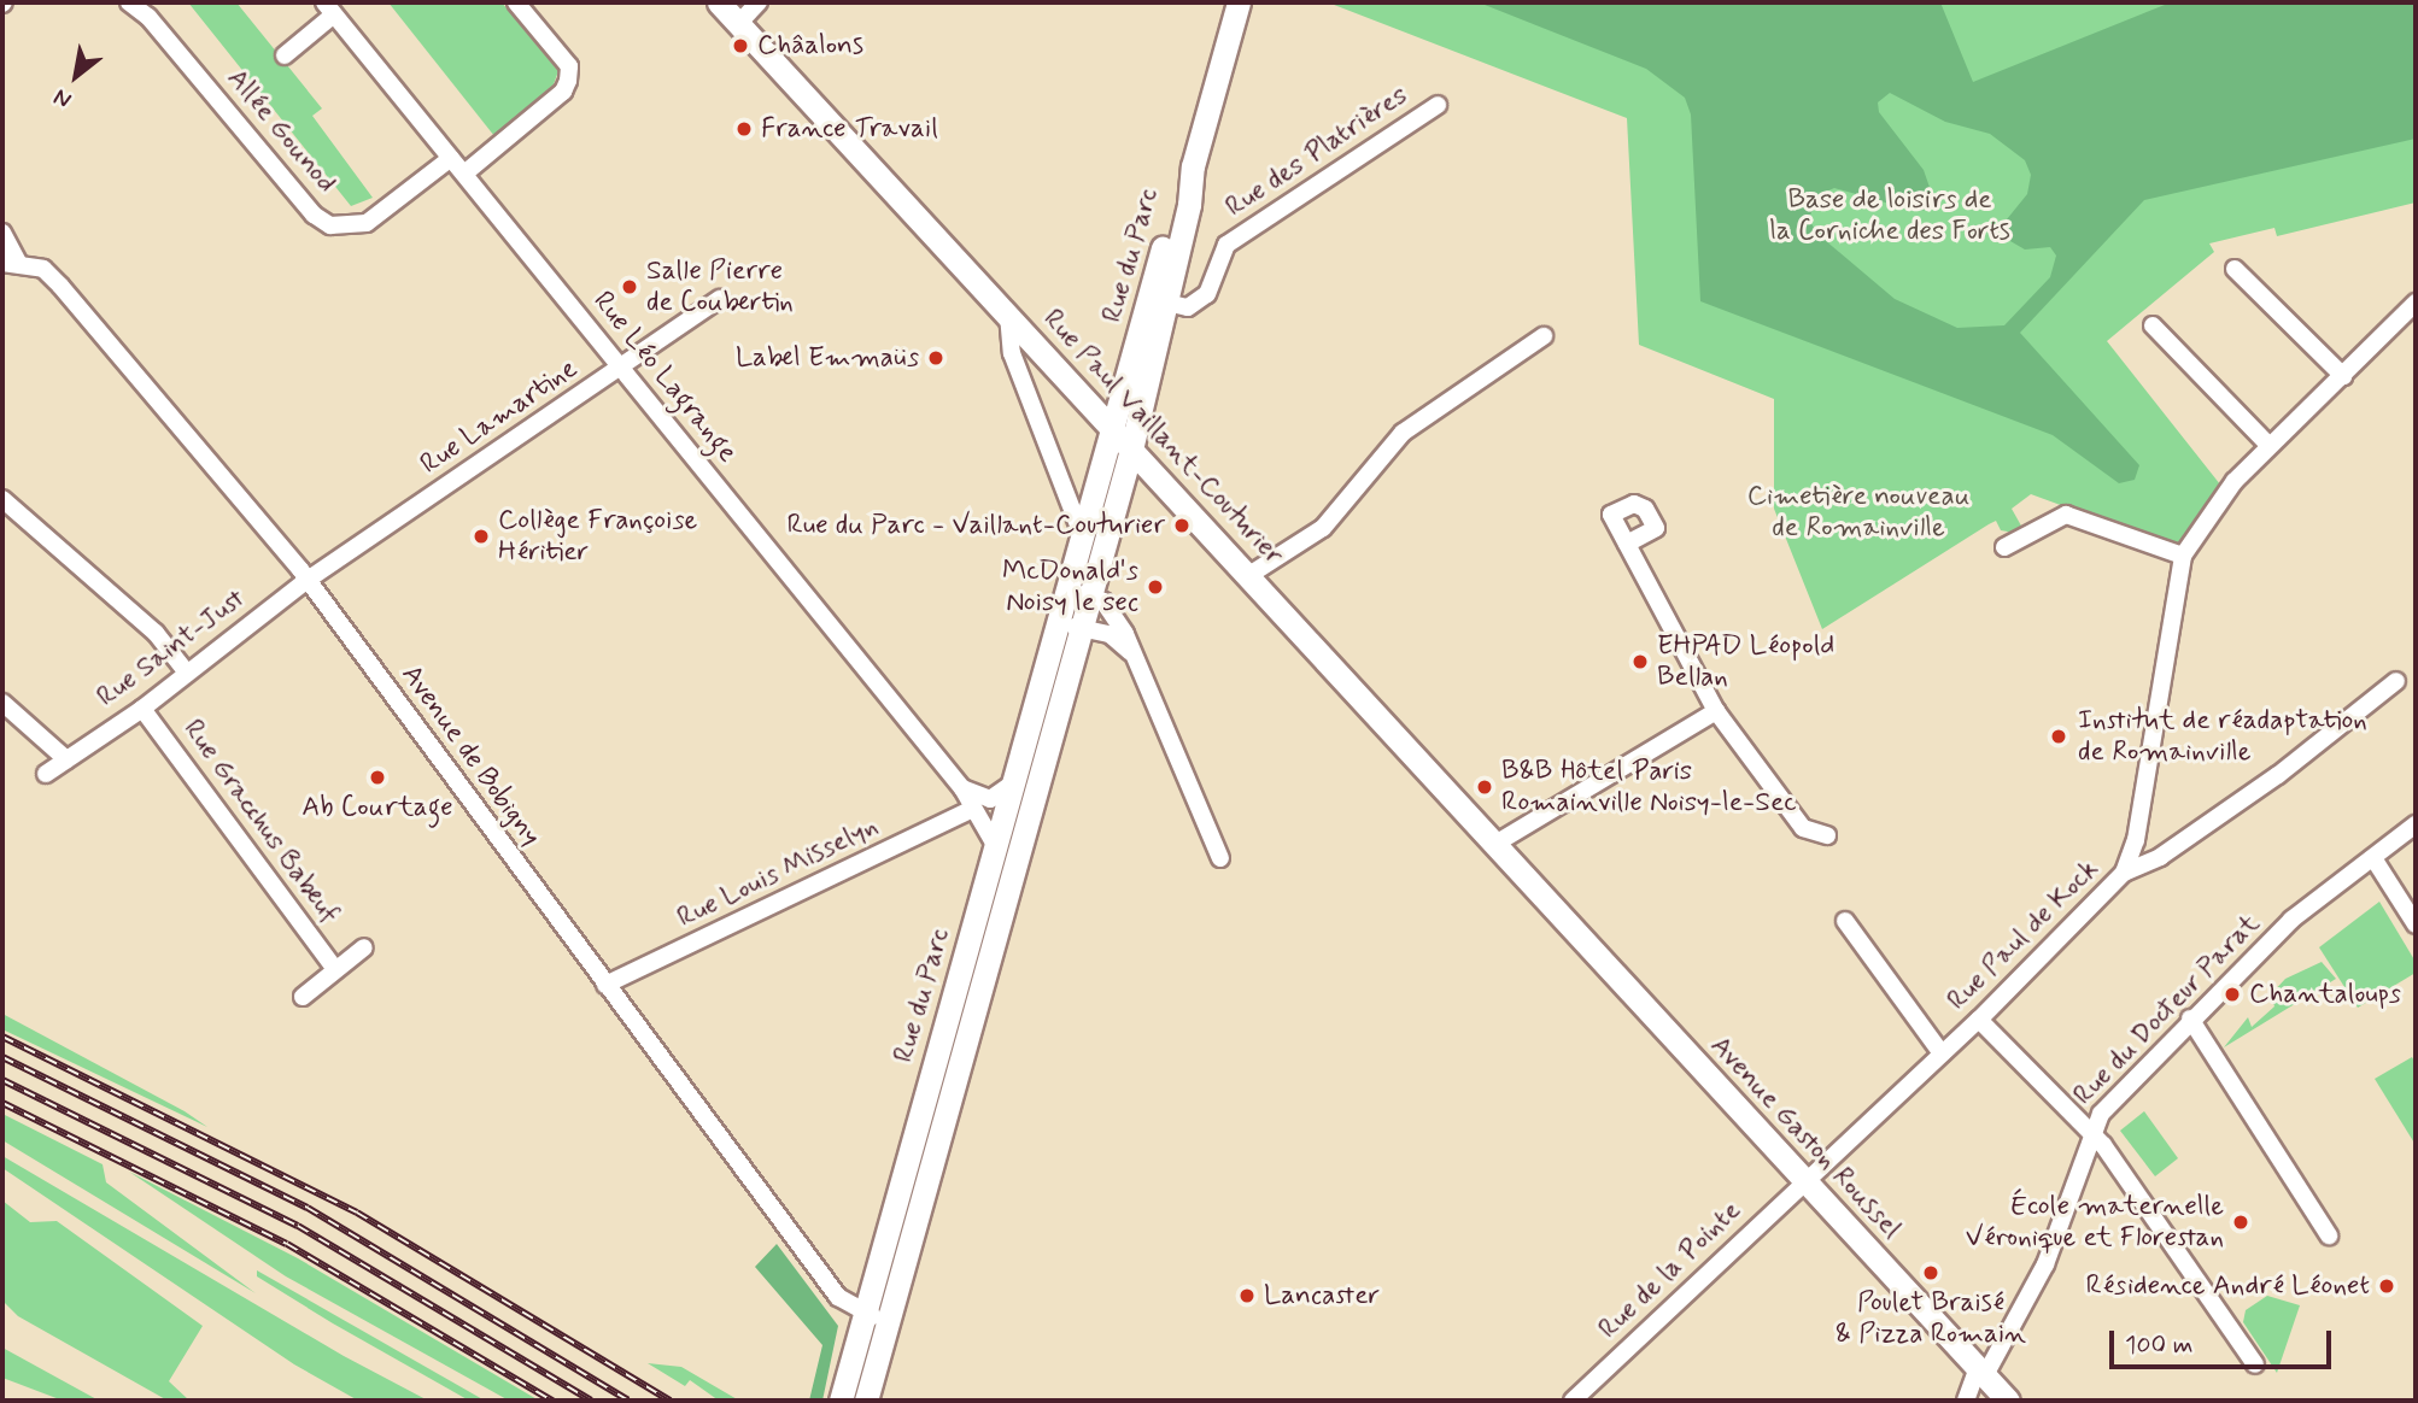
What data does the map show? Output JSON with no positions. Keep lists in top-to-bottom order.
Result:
{
  "streets": {
    "main road": ["Rue du Parc", "Rue Paul Vaillant-Couturier", "Avenue Gaston Roussel"],
    "street": [
      "Allée Gounod",
      "Rue des Platrières",
      "Rue Léo Lagrange",
      "Rue Lamartine",
      "Rue Saint-Just",
      "Avenue de Bobigny",
      "Rue Gracchus Babeuf",
      "Rue Louis Misselyn",
      "Rue Paul de Kock",
      "Rue du Docteur Parat",
      "Rue de la Pointe"
    ]
  },
  "crossings": [
    ["Allée Gounod", "Rue Léo Lagrange"],
    ["Rue des Platrières", "Rue du Parc"],
    ["Rue du Parc", "Rue Léo Lagrange"],
    ["Rue du Parc", "Rue Paul Vaillant-Couturier"],
    ["Rue du Parc", "Avenue de Bobigny"],
    ["Rue Léo Lagrange", "Rue Lamartine"],
    ["Rue Léo Lagrange", "Rue Louis Misselyn"],
    ["Rue Lamartine", "Rue Saint-Just"],
    ["Rue Lamartine", "Avenue de Bobigny"],
    ["Rue Paul Vaillant-Couturier", "Avenue Gaston Roussel"],
    ["Rue Saint-Just", "Avenue de Bobigny"],
    ["Rue Saint-Just", "Rue Gracchus Babeuf"],
    ["Avenue de Bobigny", "Rue Louis Misselyn"],
    ["Rue Paul de Kock", "Avenue Gaston Roussel"],
    ["Rue Paul de Kock", "Rue de la Pointe"],
    ["Rue du Docteur Parat", "Avenue Gaston Roussel"],
    ["Avenue Gaston Roussel", "Rue de la Pointe"]
  ],
  "parks": ["Base de loisirs de la Corniche des Forts", "Cimetière nouveau de Romainville"],
  "places": [
    "Châalons",
    "France Travail",
    "Salle Pierre de Coubertin",
    "Label Emmaüs",
    "Rue du Parc - Vaillant-Couturier",
    "Collège Françoise Héritier",
    "McDonald's Noisy le sec",
    "EHPAD Léopold Bellan",
    "Institut de réadaptation de Romainville",
    "Ab Courtage",
    "B&B Hôtel Paris Romainville Noisy-le-Sec",
    "Chantaloups",
    "École maternelle Véronique et Florestan",
    "Poulet Braisé & Pizza Romain",
    "Résidence André Léonet",
    "Lancaster"
  ],
  "scale_bar": "100 m",
  "north": "bottom left"
}
